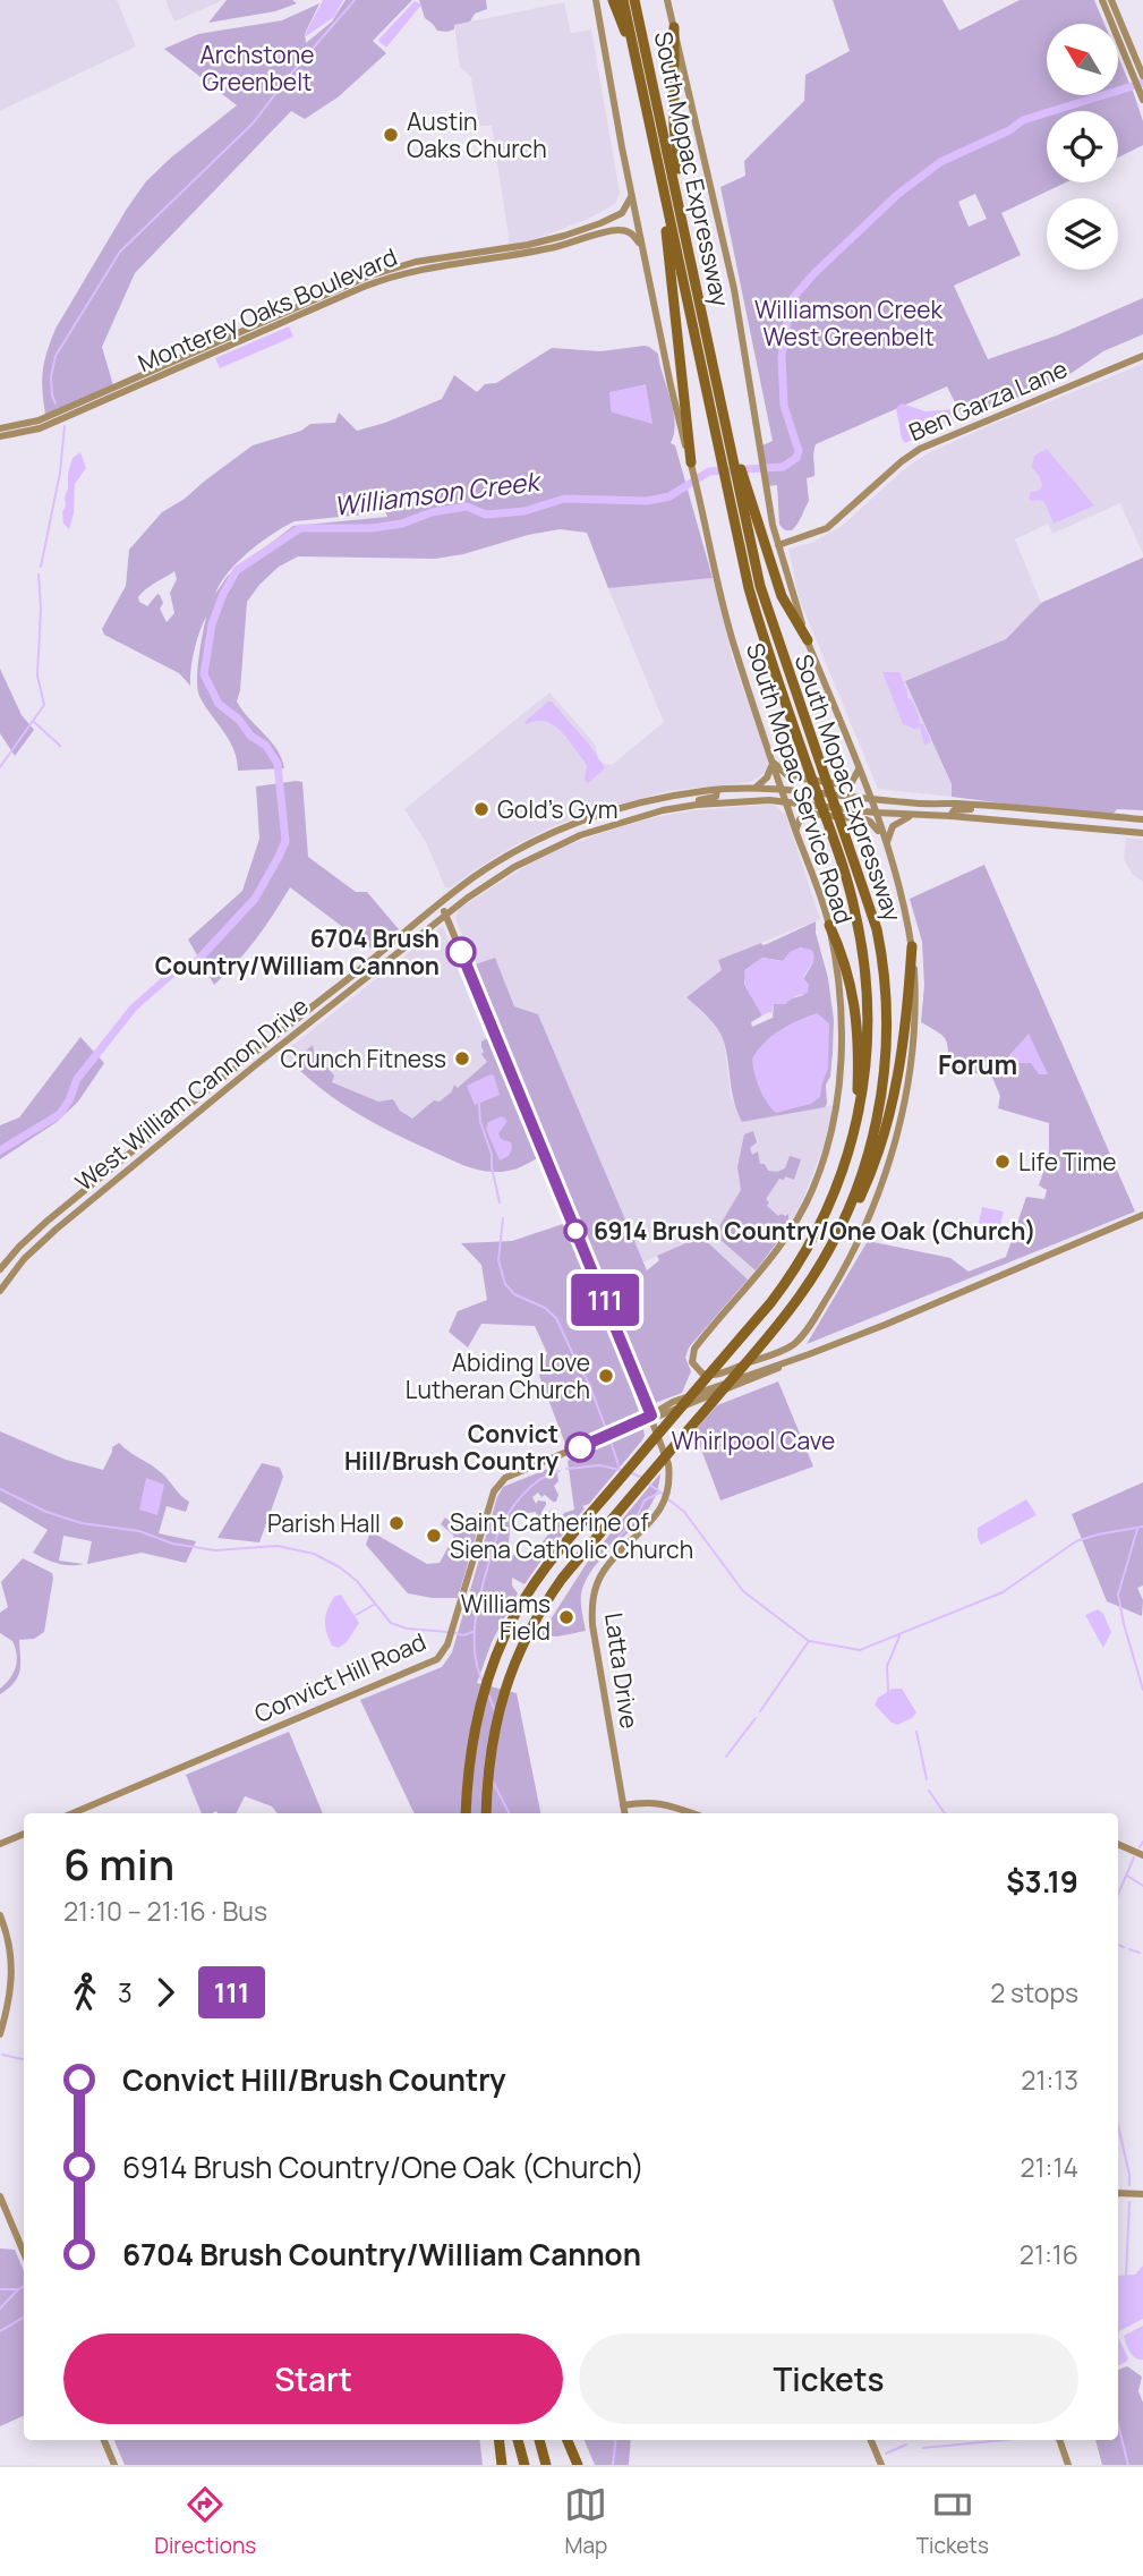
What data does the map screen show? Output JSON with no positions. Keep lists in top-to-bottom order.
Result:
{
  "streets": {
    "highway": ["South Mopac Expressway"],
    "street": [
      "Monterey Oaks Boulevard",
      "Ben Garza Lane",
      "South Mopac Service Road",
      "West William Cannon Drive",
      "Latta Drive",
      "Convict Hill Road"
    ]
  },
  "crossings": [
    ["Monterey Oaks Boulevard", "South Mopac Service Road"],
    ["Ben Garza Lane", "South Mopac Service Road"],
    ["South Mopac Service Road", "West William Cannon Drive"],
    ["West William Cannon Drive", "Latta Drive"],
    ["Latta Drive", "Convict Hill Road"]
  ],
  "districts": ["Forum"],
  "water": ["Williamson Creek"],
  "parks": ["Archstone Greenbelt", "Williamson Creek West Greenbelt", "Whirlpool Cave"],
  "places": [
    "Austin Oaks Church",
    "Gold's Gym",
    "6704 Brush Country/William Cannon",
    "Crunch Fitness",
    "Life Time",
    "6914 Brush Country/One Oak (Church)",
    "Abiding Love Lutheran Church",
    "Convict Hill/Brush Country",
    "Parish Hall",
    "Saint Catherine of Siena Catholic Church",
    "Williams Field"
  ],
  "lines": ["bus line 111"],
  "north": "top left",
  "page": {
    "on_map": "111",
    "heading": ["6 min", "21:10 – 21:16 · Bus", "$3.19"],
    "legs": ["3", "111", "2 stops"],
    "list": [
      {
        "name": "Convict Hill/Brush Country",
        "value": "21:13"
      },
      {
        "name": "6914 Brush Country/One Oak (Church)",
        "value": "21:14"
      },
      {
        "name": "6704 Brush Country/William Cannon",
        "value": "21:16"
      }
    ],
    "buttons": ["Start", "Tickets"],
    "tabs": ["Directions", "Map", "Tickets"]
  }
}
